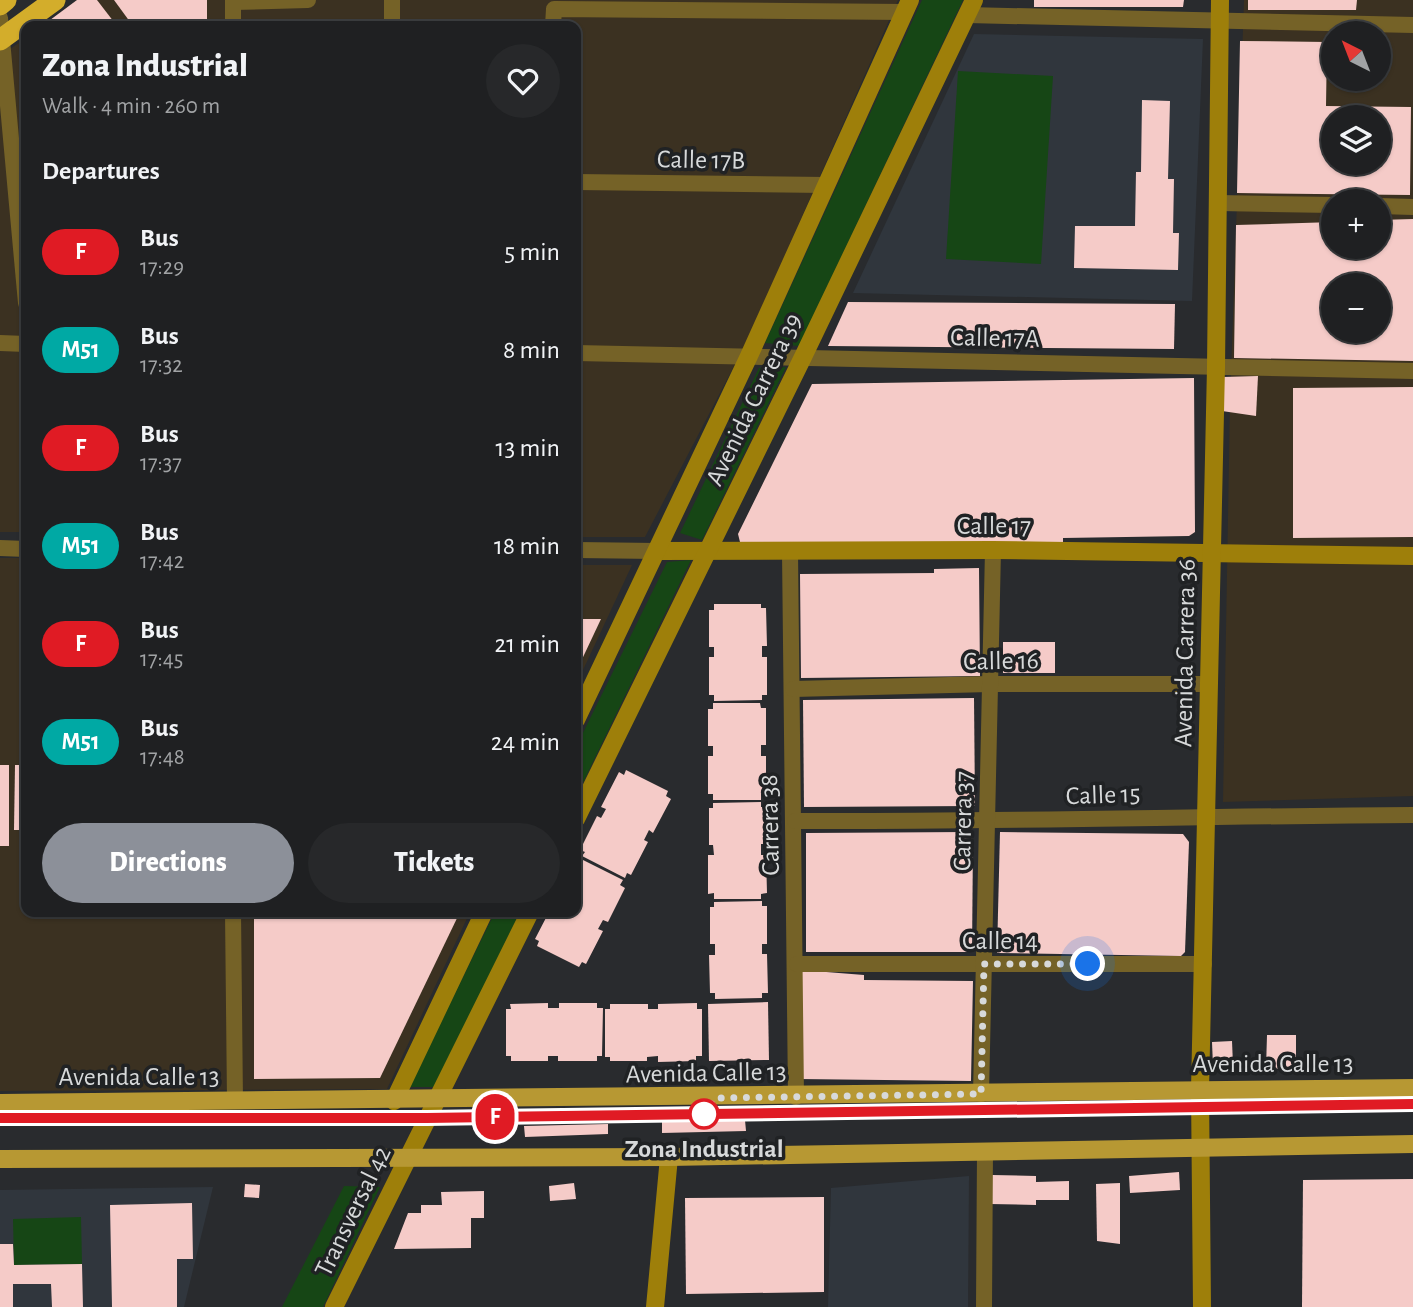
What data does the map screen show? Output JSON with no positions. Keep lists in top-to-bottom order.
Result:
{
  "streets": {
    "main road": ["Avenida Calle 13"],
    "street": [
      "Calle 17B",
      "Calle 17A",
      "Avenida Carrera 39",
      "Calle 17",
      "Avenida Carrera 36",
      "Calle 16",
      "Calle 15",
      "Carrera 37",
      "Carrera 38",
      "Calle 14",
      "Transversal 42"
    ]
  },
  "crossings": [
    ["Calle 17B", "Avenida Carrera 39"],
    ["Calle 17A", "Avenida Carrera 39"],
    ["Calle 17A", "Avenida Carrera 36"],
    ["Avenida Carrera 39", "Calle 17"],
    ["Calle 17", "Avenida Carrera 36"],
    ["Calle 17", "Carrera 37"],
    ["Calle 17", "Carrera 38"],
    ["Avenida Carrera 36", "Calle 16"],
    ["Avenida Carrera 36", "Calle 15"],
    ["Avenida Carrera 36", "Calle 14"],
    ["Avenida Carrera 36", "Avenida Calle 13"],
    ["Calle 16", "Carrera 37"],
    ["Calle 16", "Carrera 38"],
    ["Calle 15", "Carrera 37"],
    ["Calle 15", "Carrera 38"],
    ["Carrera 37", "Calle 14"],
    ["Carrera 37", "Avenida Calle 13"],
    ["Carrera 38", "Calle 14"],
    ["Carrera 38", "Avenida Calle 13"],
    ["Avenida Calle 13", "Transversal 42"]
  ],
  "places": ["Zona Industrial"],
  "lines": ["bus line F"],
  "north": "top left",
  "page": {
    "on_map": "F",
    "map_buttons": ["+", "−"],
    "heading": [
      ["Zona Industrial", "Walk · 4 min · 260 m"],
      "Departures"
    ],
    "list": [
      {
        "mark": "F",
        "name": "Bus",
        "note": "17:29",
        "value": "5 min"
      },
      {
        "mark": "M51",
        "name": "Bus",
        "note": "17:32",
        "value": "8 min"
      },
      {
        "mark": "F",
        "name": "Bus",
        "note": "17:37",
        "value": "13 min"
      },
      {
        "mark": "M51",
        "name": "Bus",
        "note": "17:42",
        "value": "18 min"
      },
      {
        "mark": "F",
        "name": "Bus",
        "note": "17:45",
        "value": "21 min"
      },
      {
        "mark": "M51",
        "name": "Bus",
        "note": "17:48",
        "value": "24 min"
      }
    ],
    "buttons": ["Directions", "Tickets"]
  }
}
